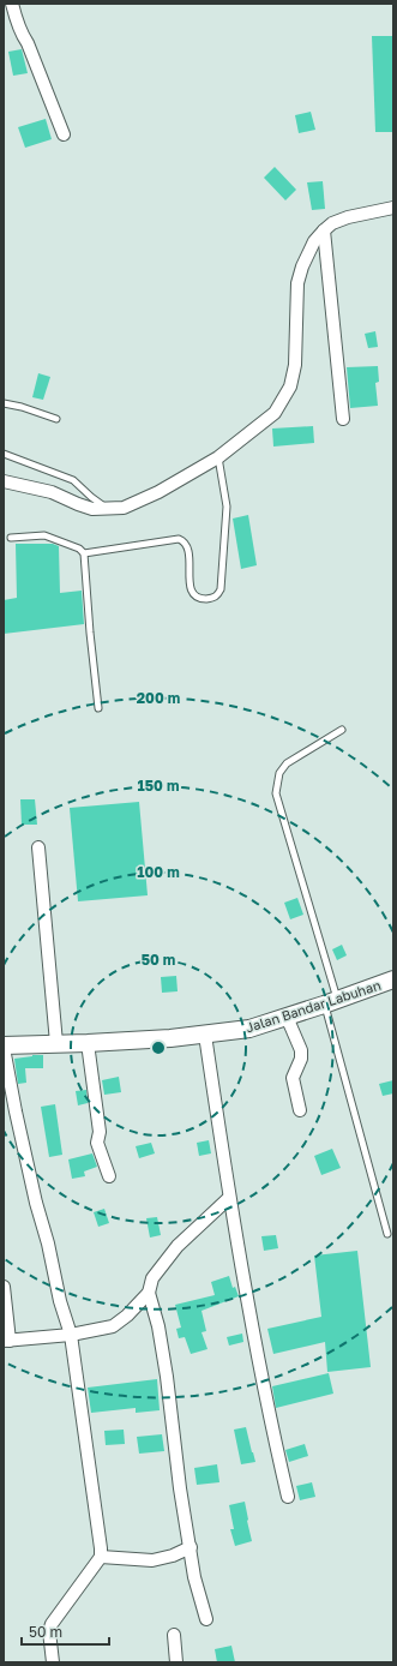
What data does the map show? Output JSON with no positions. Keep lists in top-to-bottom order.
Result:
{
  "streets": {
    "main road": ["Jalan Bandar Labuhan"]
  },
  "scale_bar": "50 m",
  "rings": [
    "200 m",
    "150 m",
    "100 m",
    "50 m"
  ]
}
